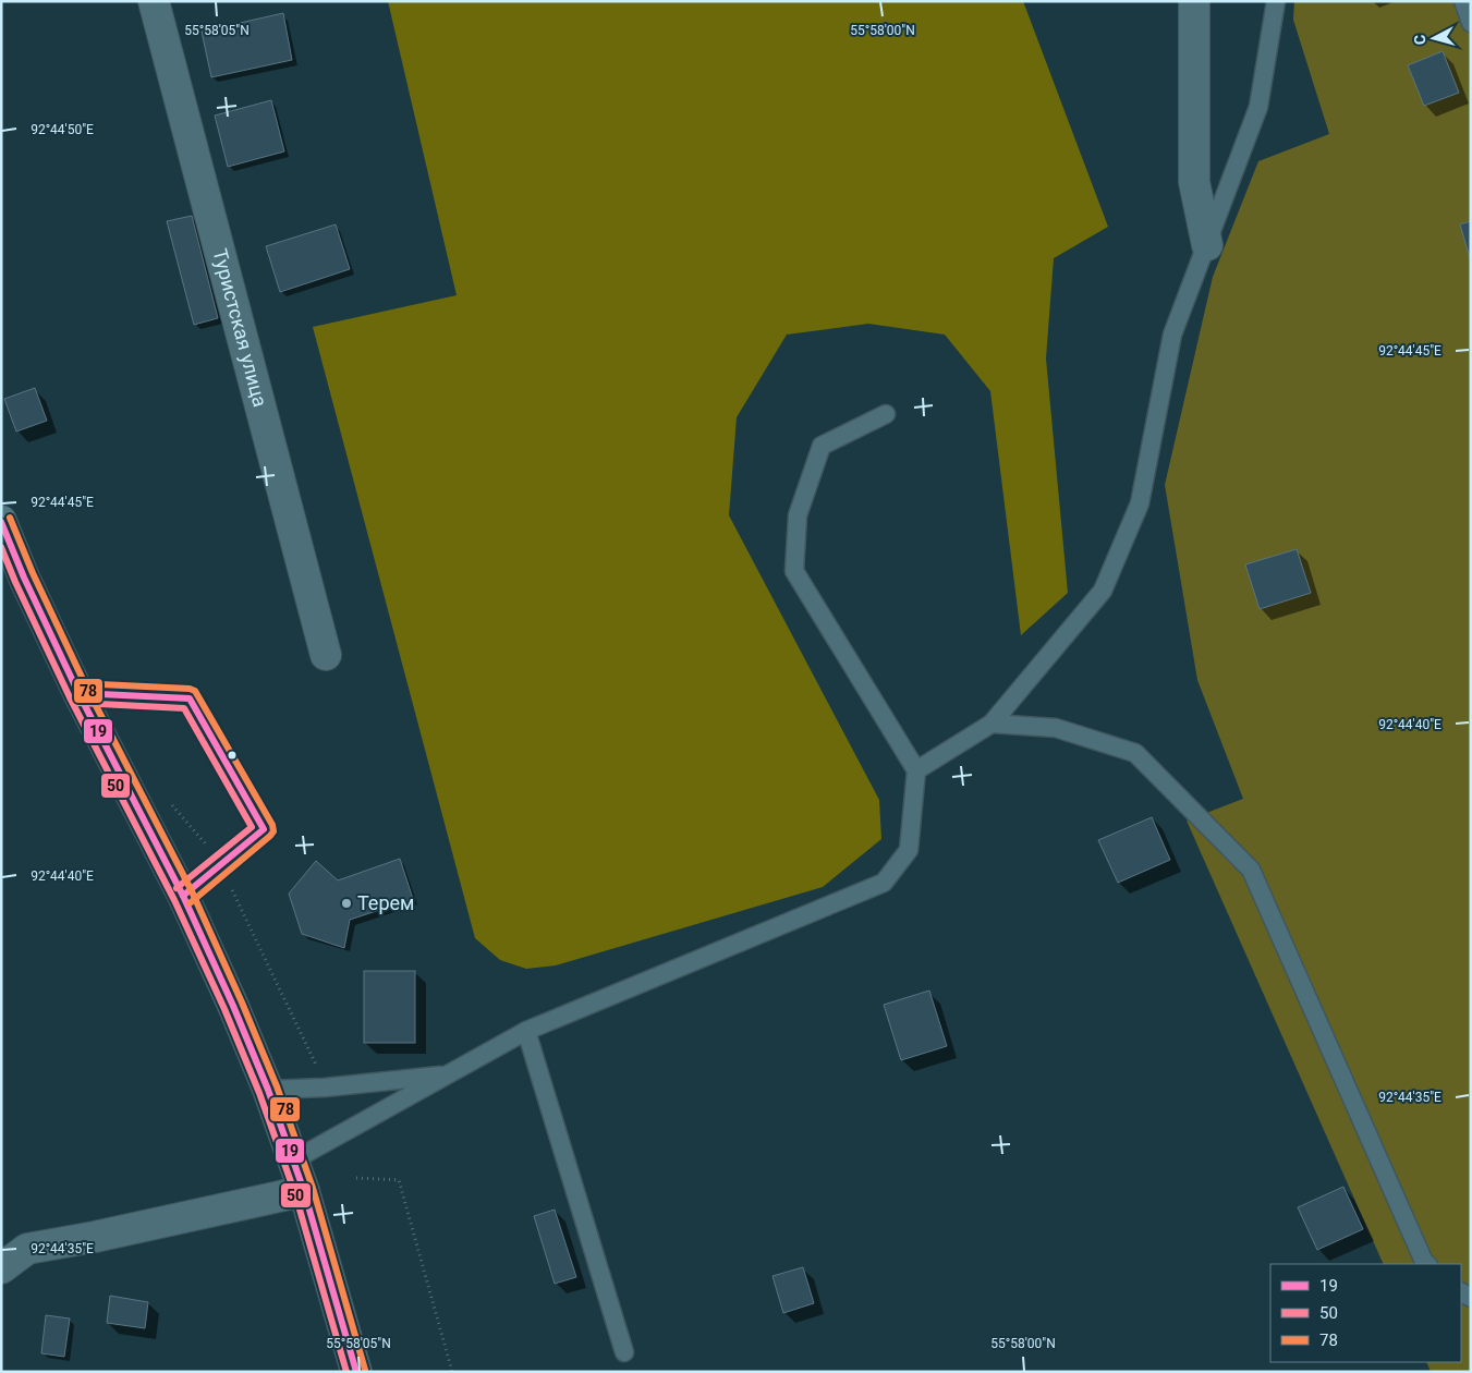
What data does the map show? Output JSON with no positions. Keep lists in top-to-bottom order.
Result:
{
  "streets": {
    "street": ["Туристская улица"]
  },
  "places": ["Терем"],
  "lines": ["transit line 78", "transit line 19", "transit line 50"],
  "legend": ["19", "50", "78"],
  "north": "left",
  "coordinates": [
    "55°58'05\"N",
    "55°58'00\"N",
    "92°44'50\"E",
    "92°44'45\"E",
    "92°44'40\"E",
    "92°44'35\"E"
  ]
}
